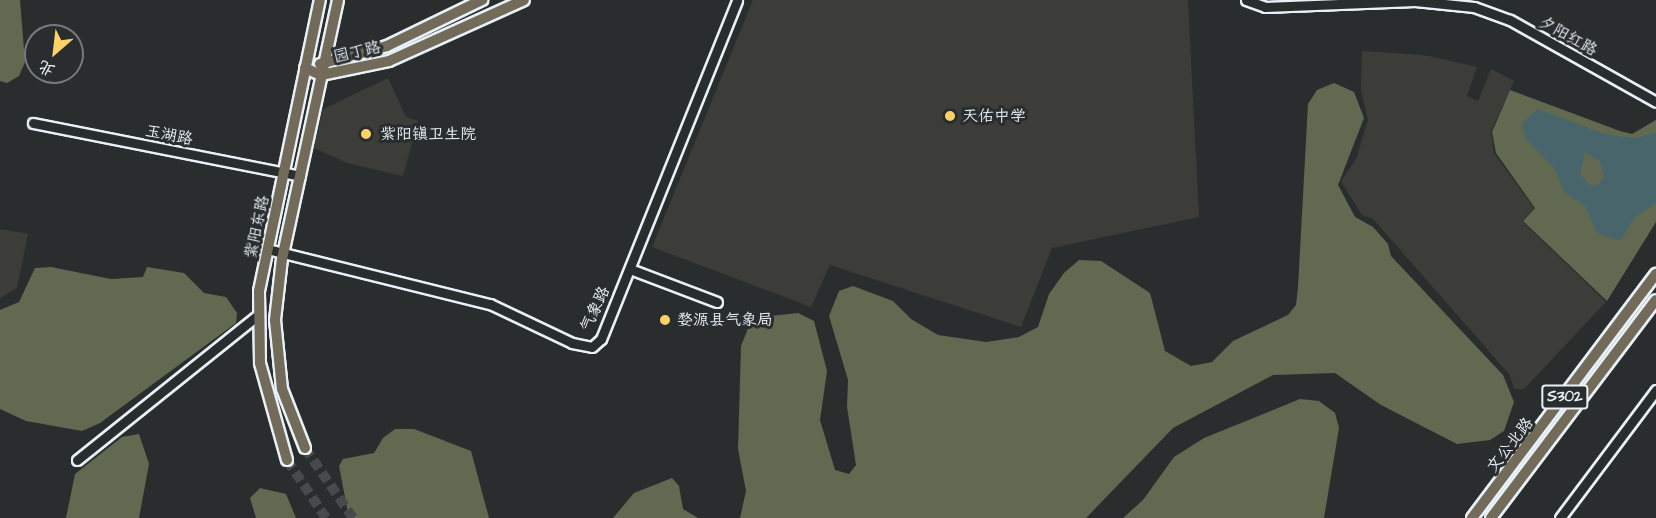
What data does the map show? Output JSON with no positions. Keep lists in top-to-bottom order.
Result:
{
  "streets": {
    "main road": [
      "园丁路",
      "紫阳东路",
      "S302",
      "文公北路"
    ],
    "street": ["夕阳红路", "玉湖路", "气象路"]
  },
  "crossings": [
    ["园丁路", "紫阳东路"],
    ["玉湖路", "紫阳东路"],
    ["紫阳东路", "气象路"]
  ],
  "places": ["天佑中学", "紫阳镇卫生院", "婺源县气象局"],
  "north": "bottom left"
}
